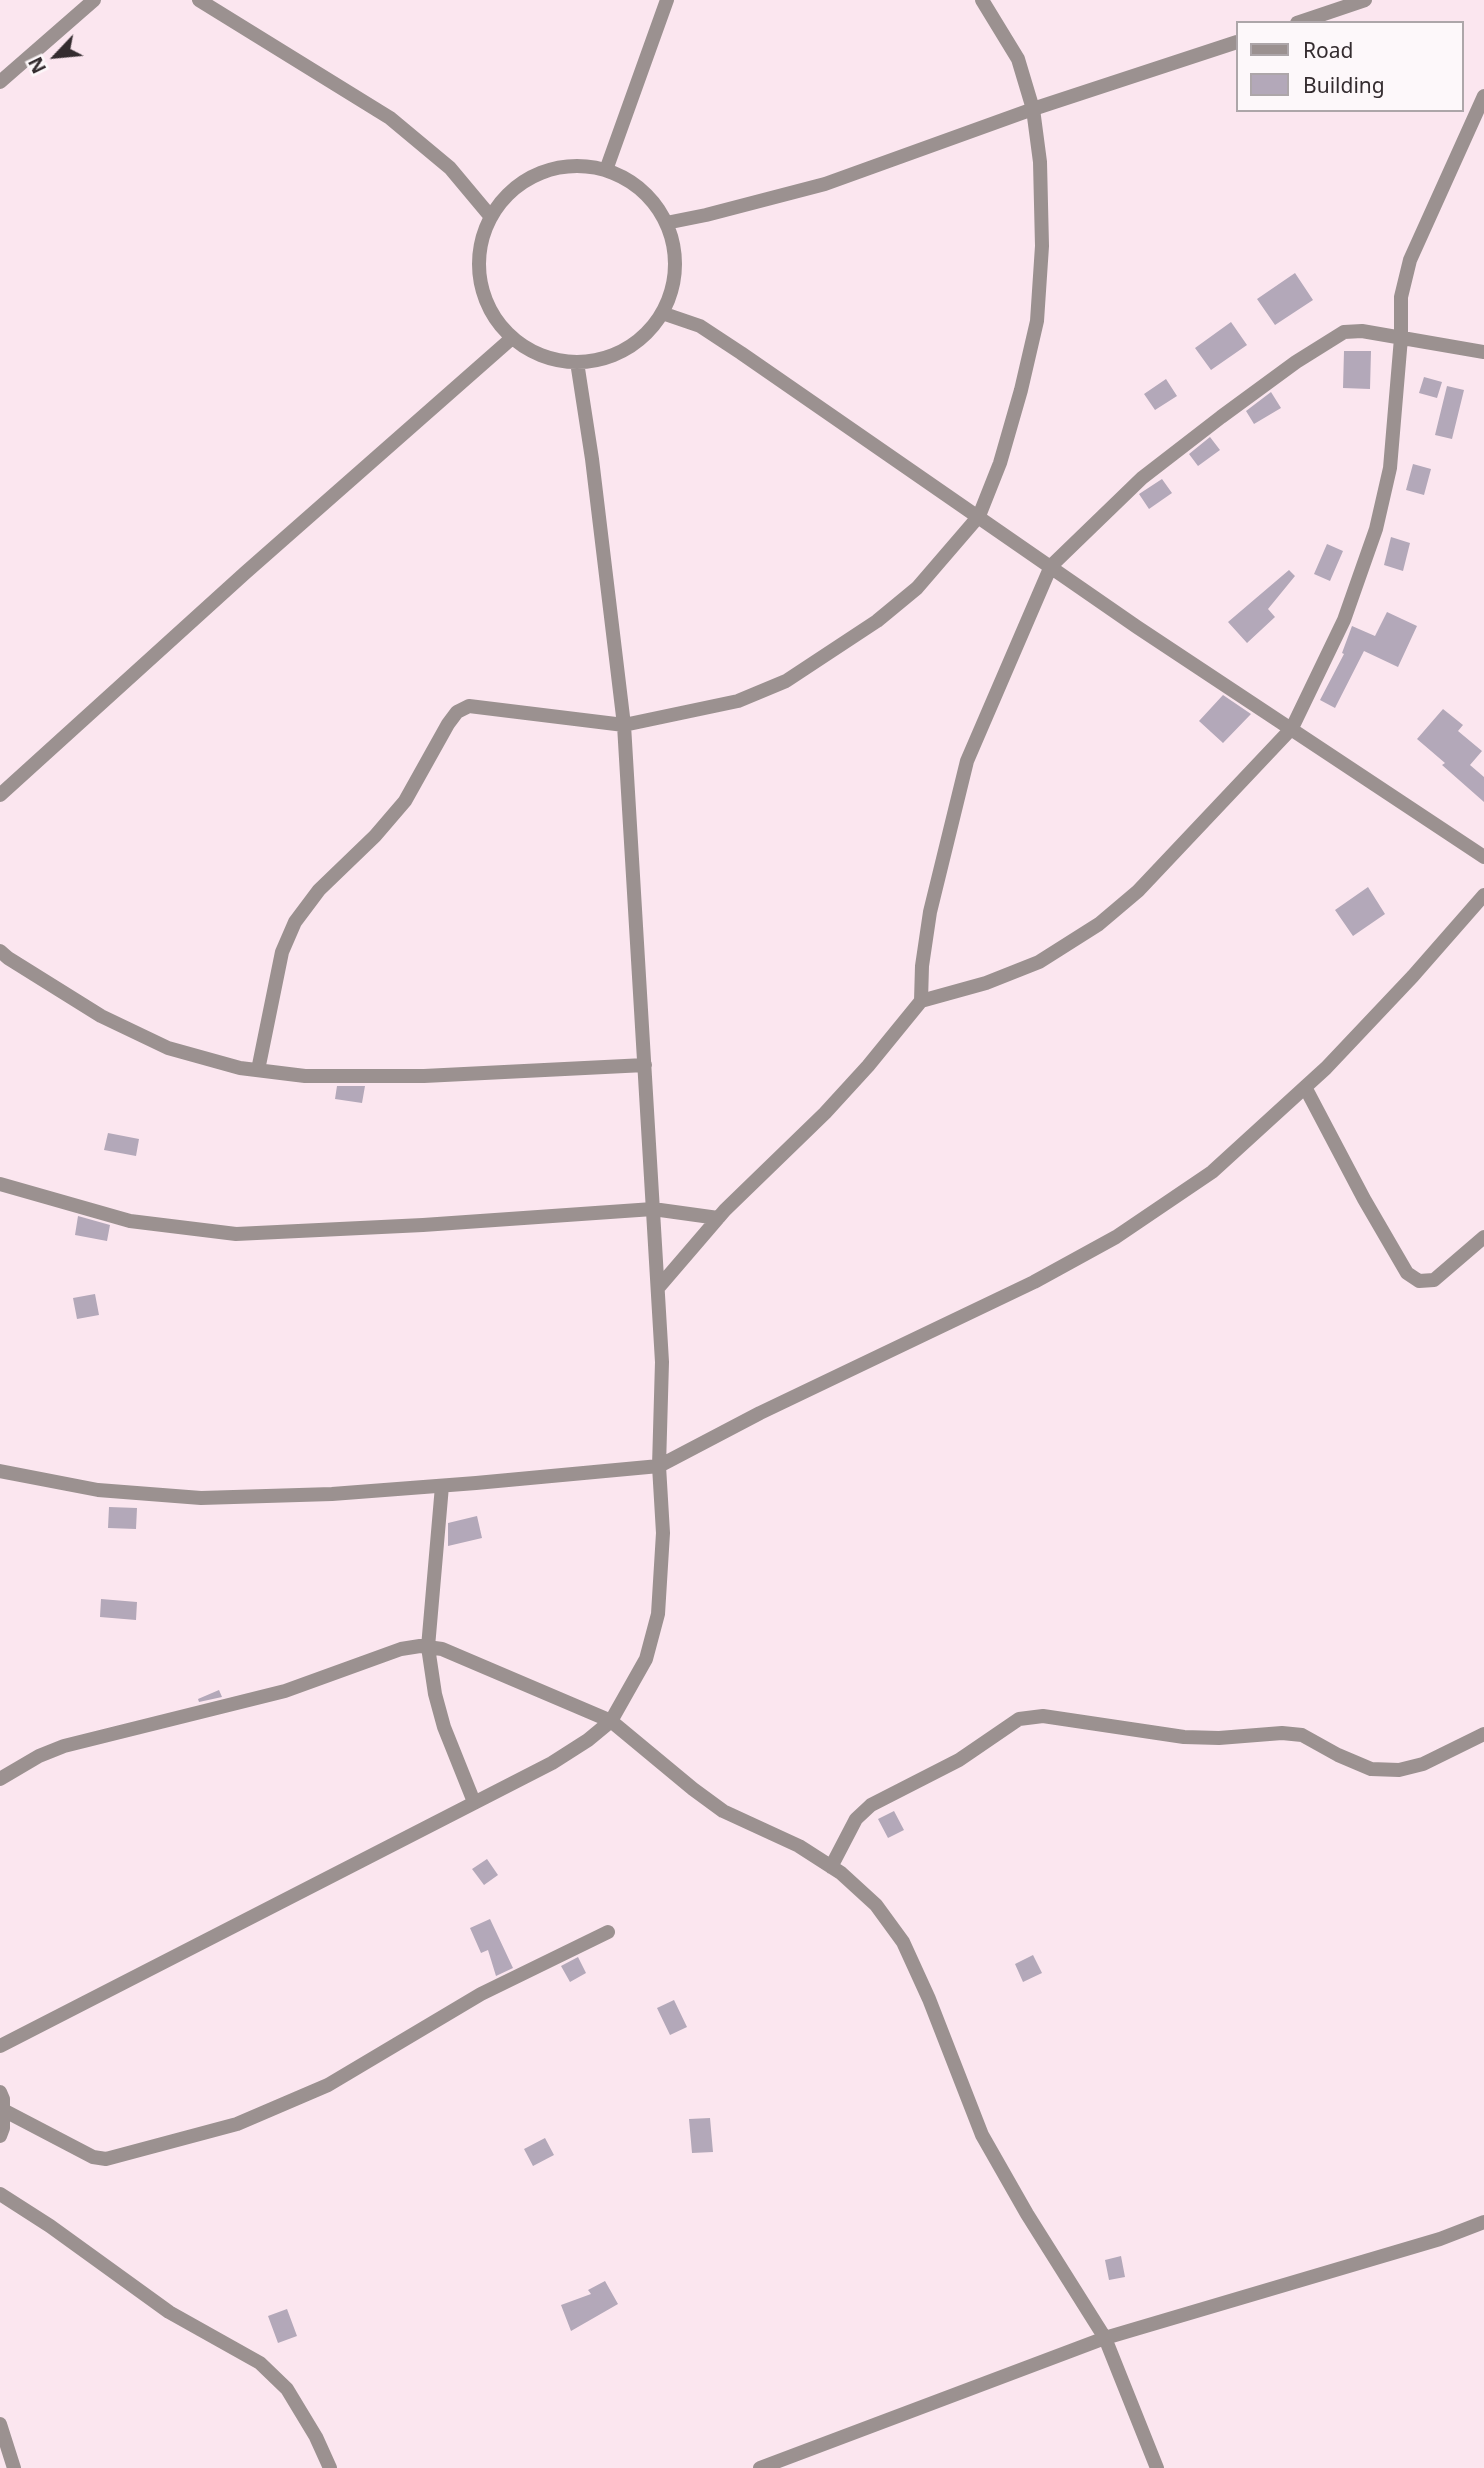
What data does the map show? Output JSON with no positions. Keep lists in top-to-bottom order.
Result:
{
  "legend": ["Road", "Building"],
  "north": "bottom left"
}
